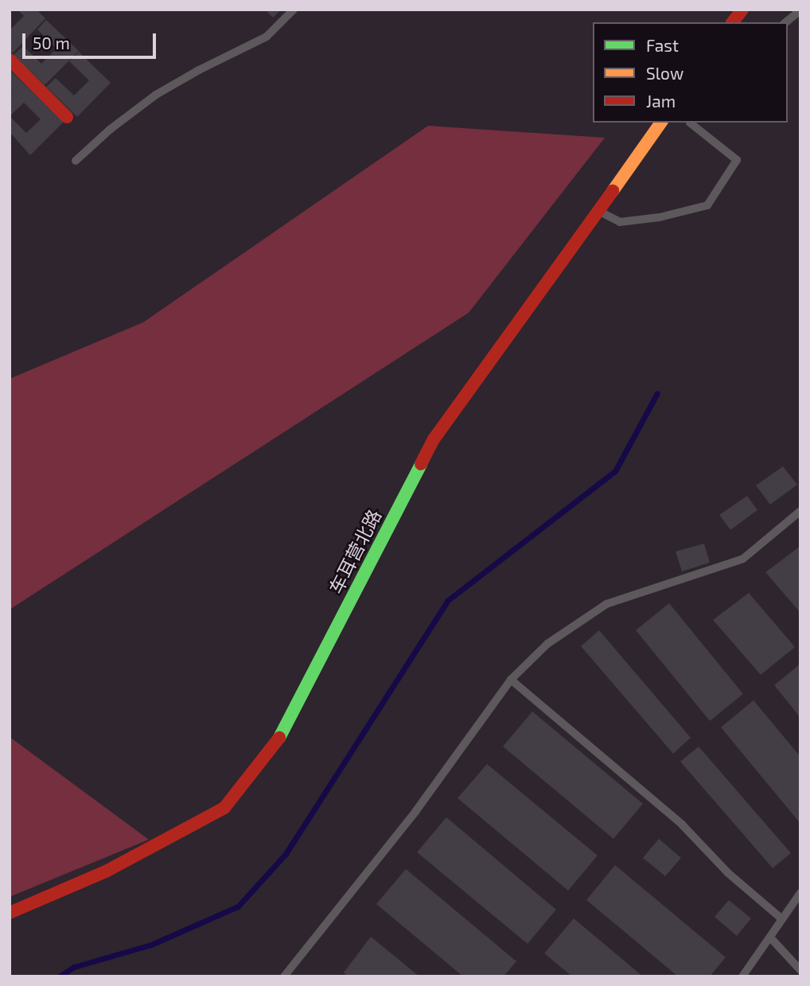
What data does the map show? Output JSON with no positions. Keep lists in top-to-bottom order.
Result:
{
  "streets": {
    "street": ["车耳营北路"]
  },
  "legend": ["Fast", "Slow", "Jam"],
  "scale_bar": "50 m"
}
